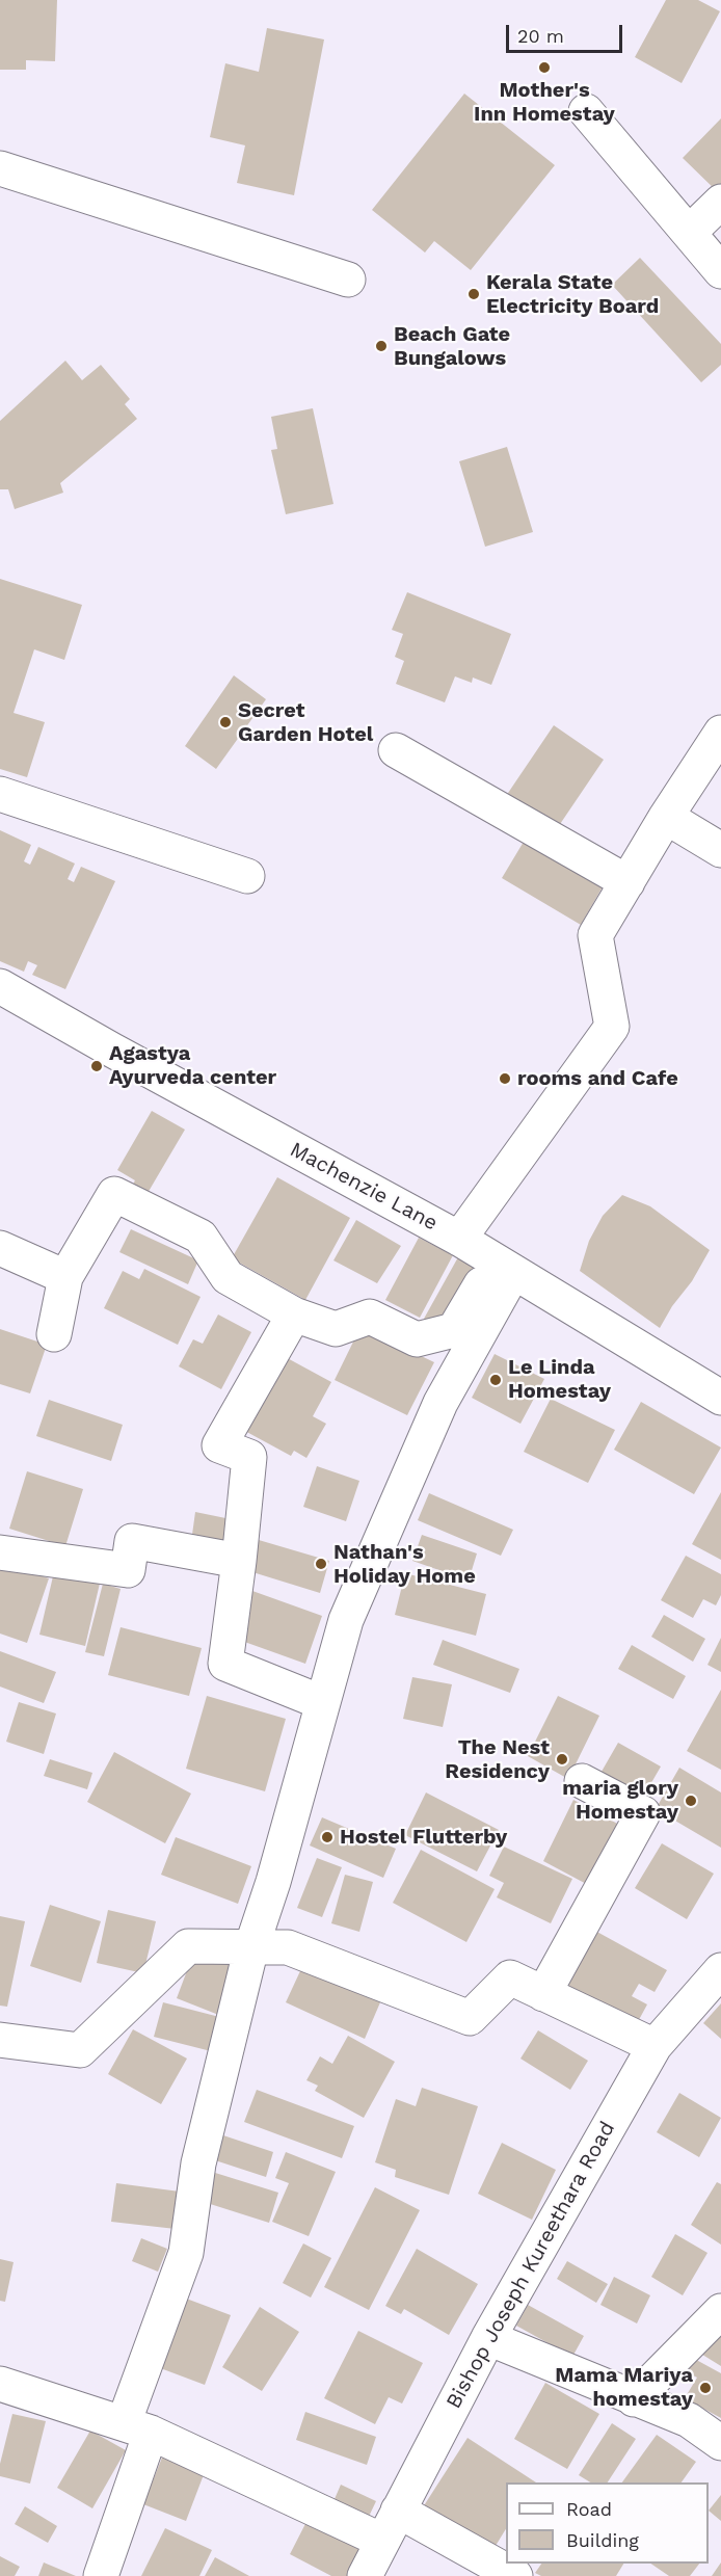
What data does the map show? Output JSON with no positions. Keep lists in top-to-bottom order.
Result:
{
  "streets": {
    "street": ["Machenzie Lane", "Bishop Joseph Kureethara Road"]
  },
  "places": [
    "Mother's Inn Homestay",
    "Kerala State Electricity Board",
    "Beach Gate Bungalows",
    "Secret Garden Hotel",
    "Agastya Ayurveda center",
    "rooms and Cafe",
    "Le Linda Homestay",
    "Nathan's Holiday Home",
    "The Nest Residency",
    "maria glory Homestay",
    "Hostel Flutterby",
    "Mama Mariya homestay"
  ],
  "legend": ["Road", "Building"],
  "scale_bar": "20 m"
}
